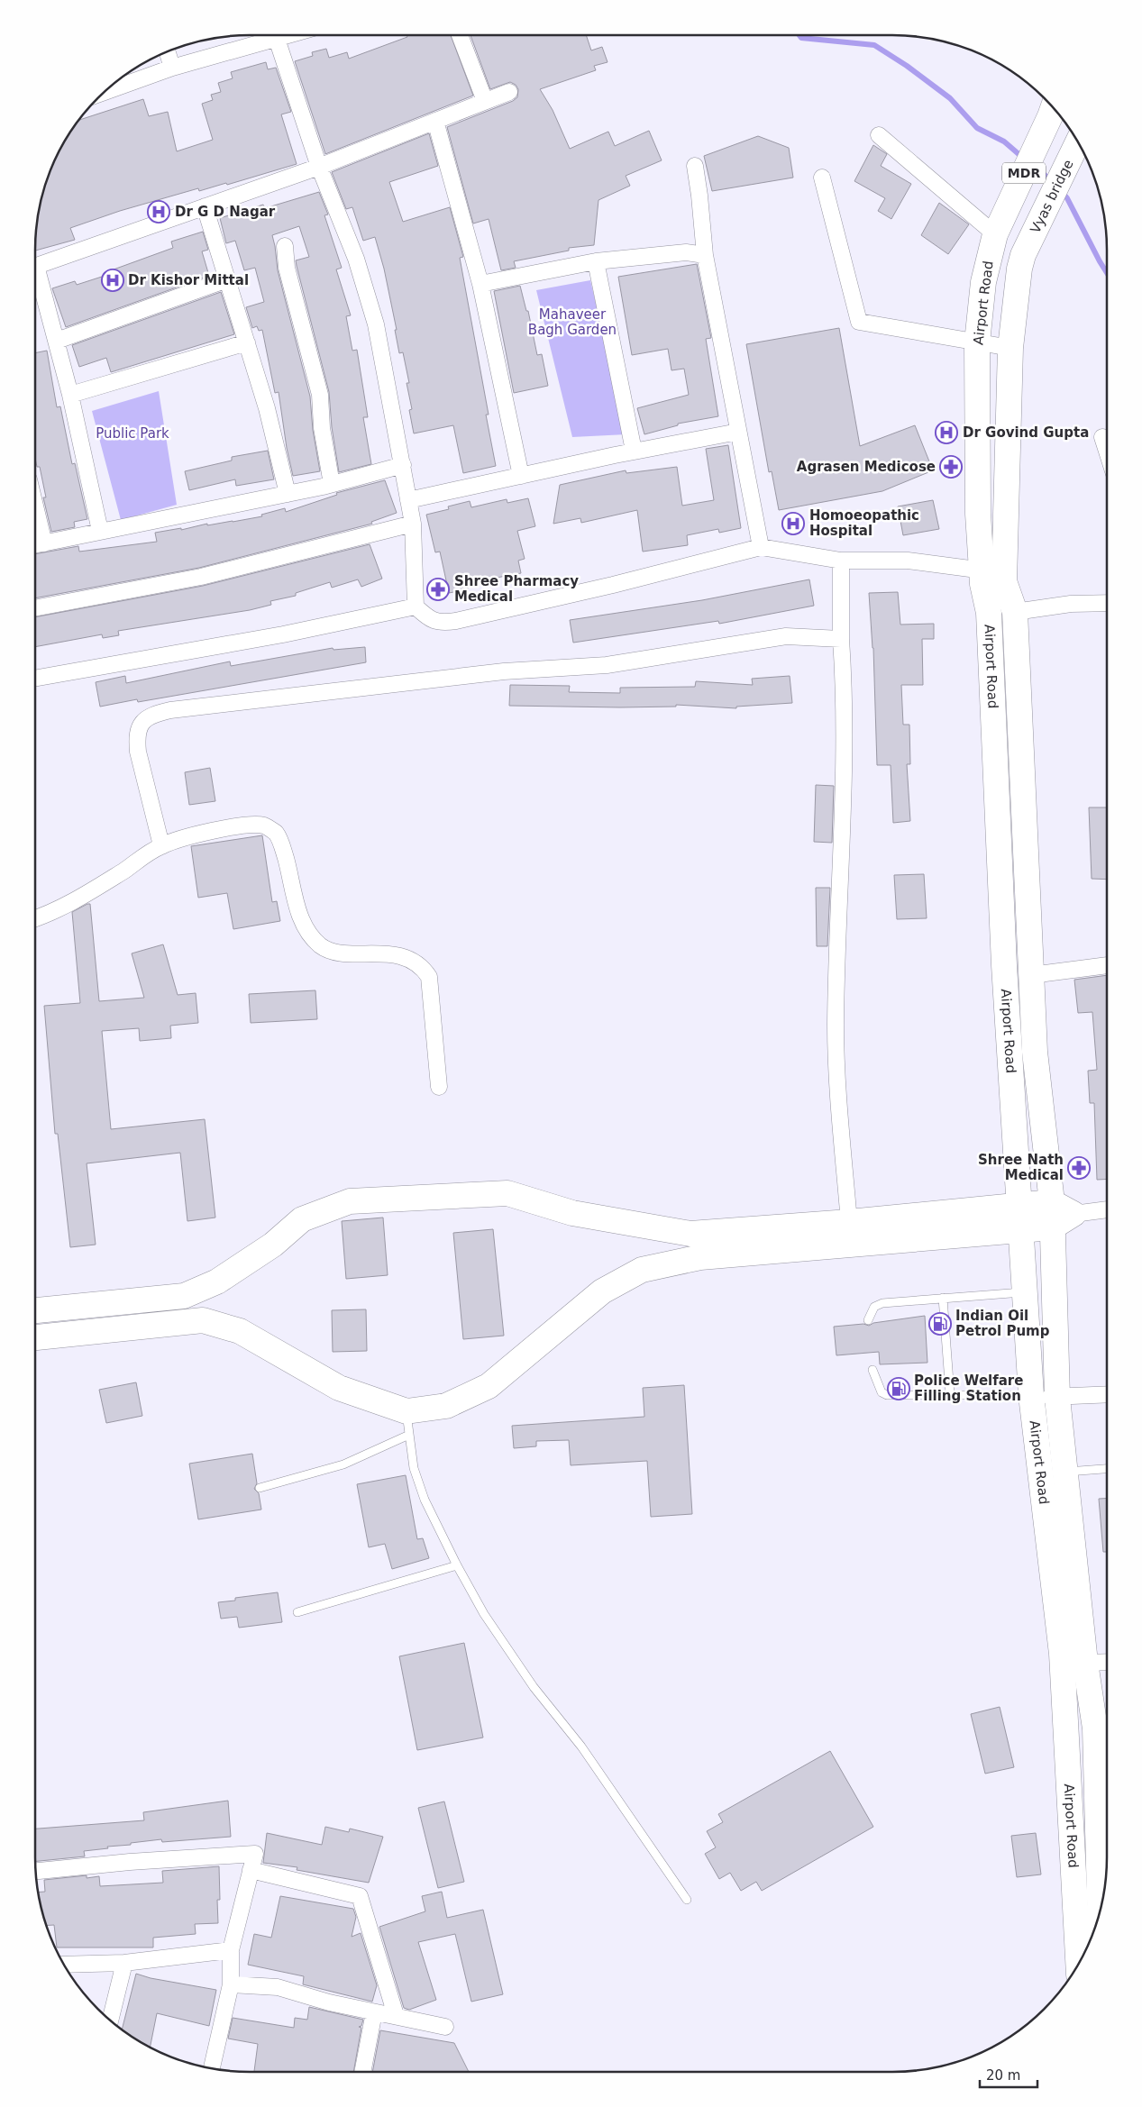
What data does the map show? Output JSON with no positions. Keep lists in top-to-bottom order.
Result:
{
  "streets": {
    "main road": ["MDR", "Vyas bridge", "Airport Road"]
  },
  "crossings": [
    ["Vyas bridge", "Airport Road"]
  ],
  "parks": ["Mahaveer Bagh Garden", "Public Park"],
  "places": {
    "hospital": [
      "Dr G D Nagar",
      "Dr Kishor Mittal",
      "Dr Govind Gupta",
      "Homoeopathic Hospital"
    ],
    "pharmacy": ["Agrasen Medicose", "Shree Pharmacy Medical", "Shree Nath Medical"],
    "fuel station": ["Indian Oil Petrol Pump", "Police Welfare Filling Station"]
  },
  "scale_bar": "20 m"
}
